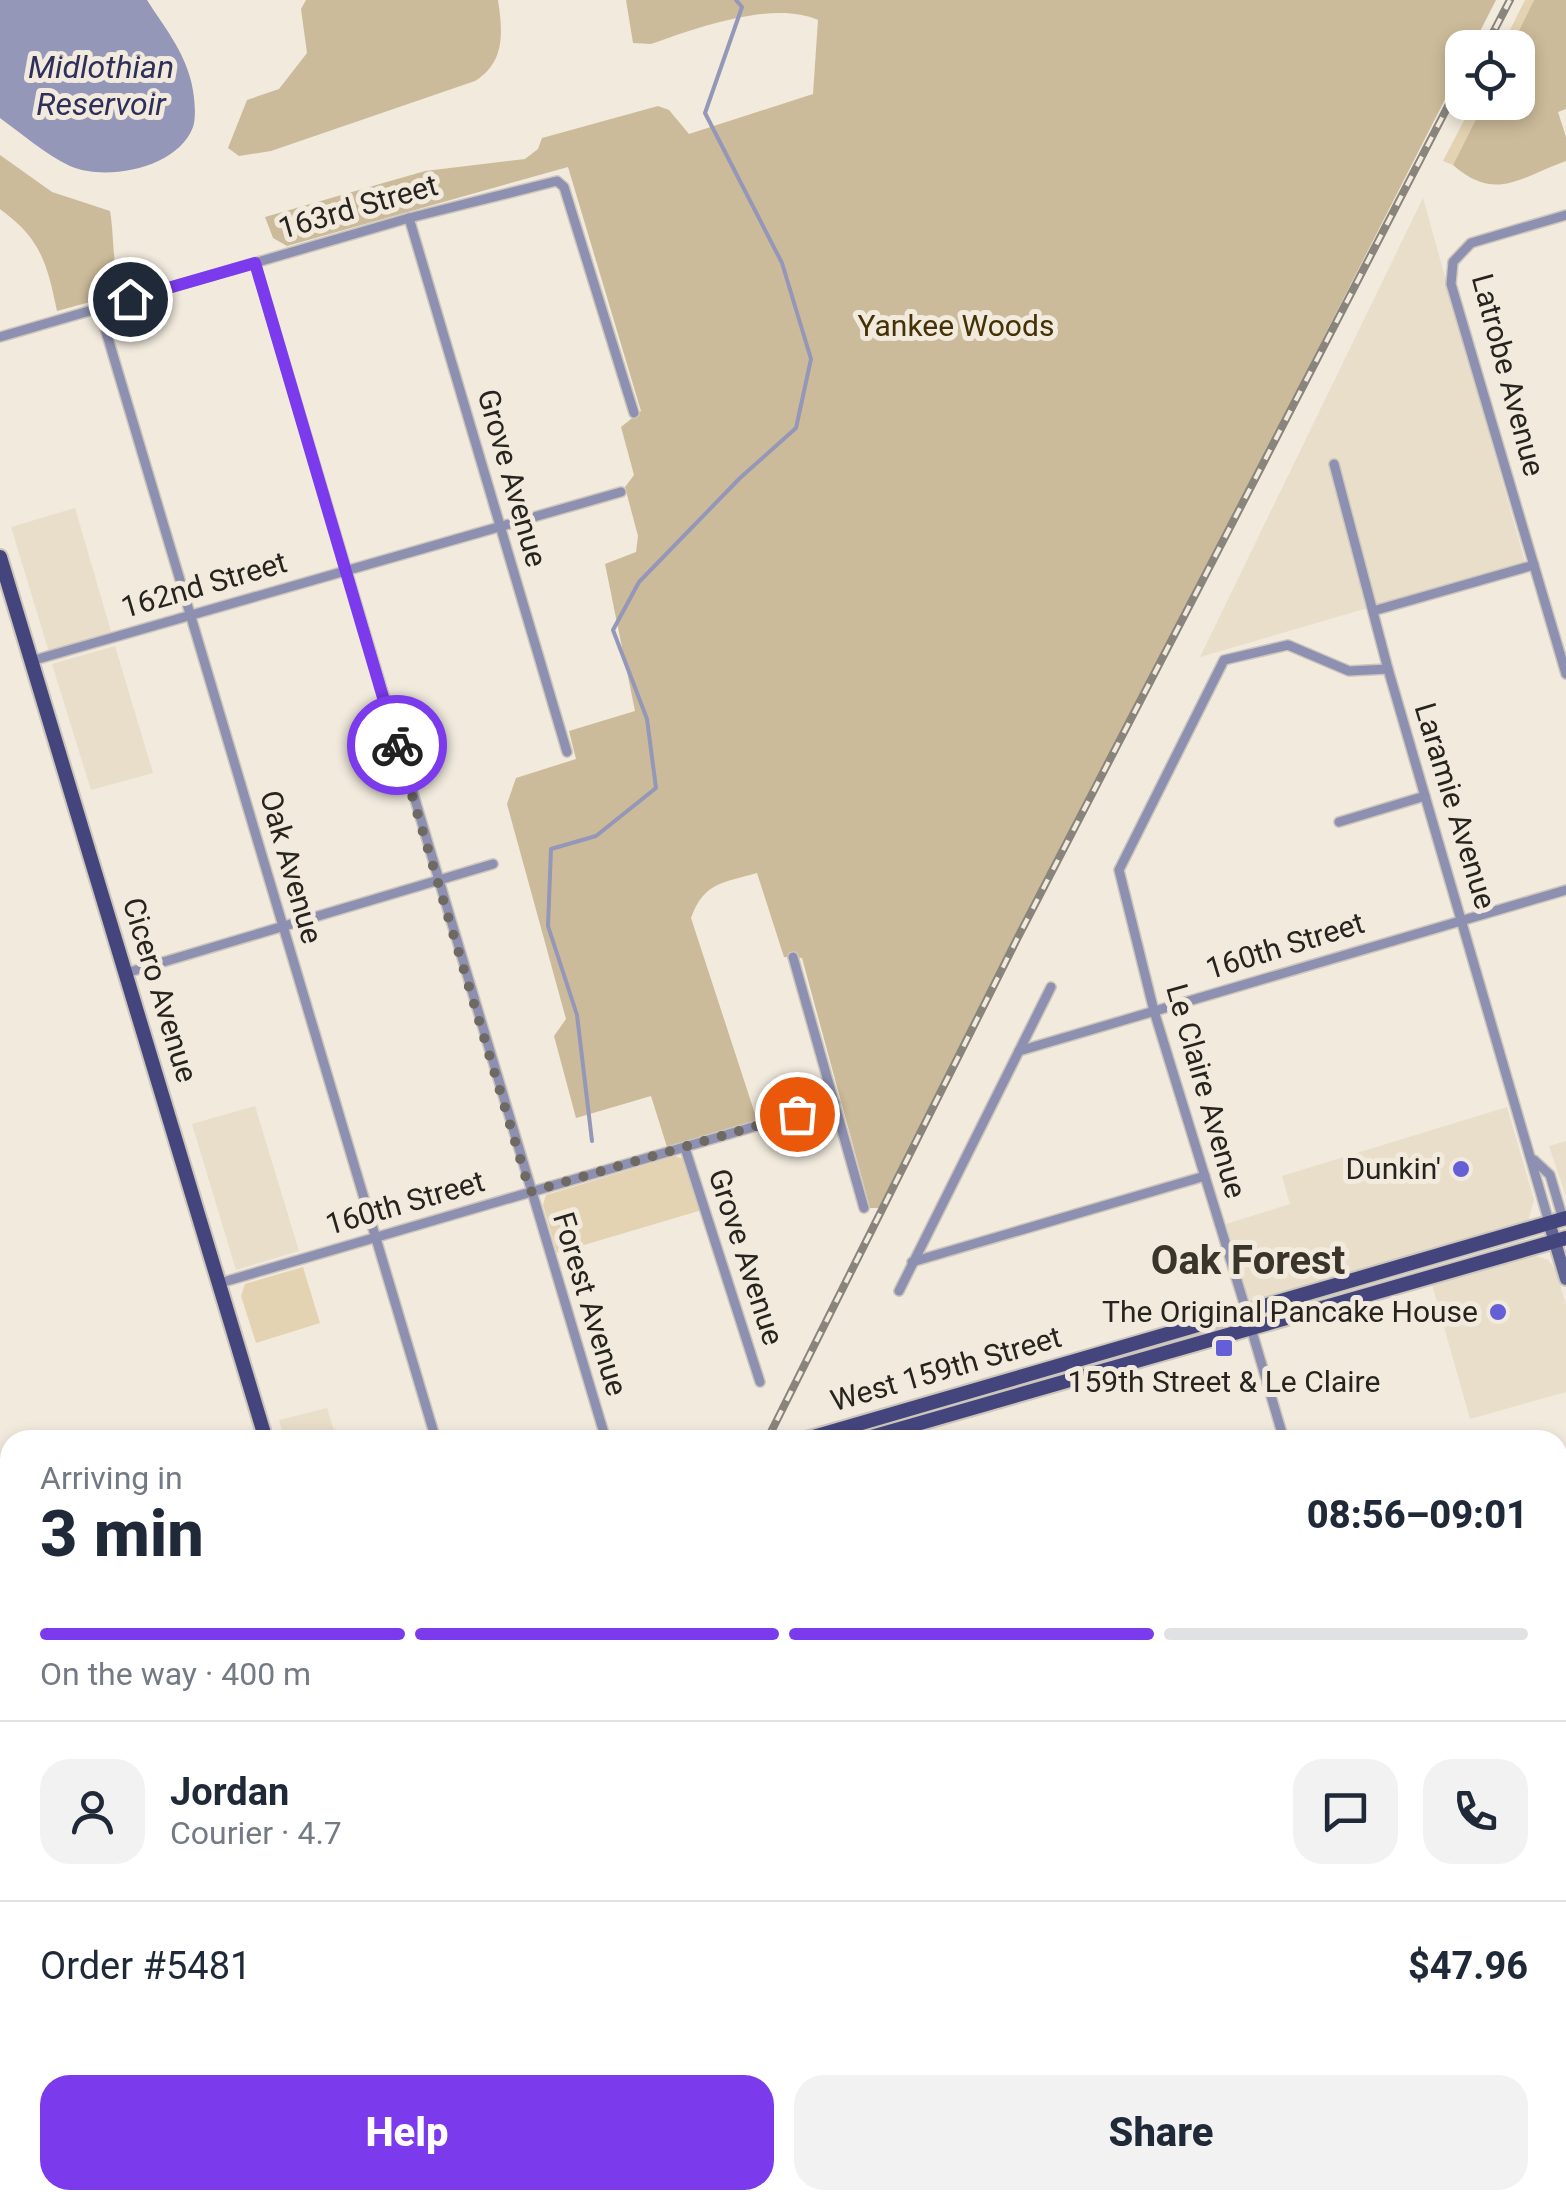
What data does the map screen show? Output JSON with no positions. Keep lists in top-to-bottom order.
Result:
{
  "streets": {
    "main road": ["Cicero Avenue", "West 159th Street"],
    "street": [
      "163rd Street",
      "Latrobe Avenue",
      "Grove Avenue",
      "162nd Street",
      "Laramie Avenue",
      "Oak Avenue",
      "160th Street",
      "Le Claire Avenue",
      "Forest Avenue"
    ]
  },
  "crossings": [
    ["163rd Street", "Grove Avenue"],
    ["163rd Street", "Oak Avenue"],
    ["163rd Street", "Forest Avenue"],
    ["Grove Avenue", "162nd Street"],
    ["Grove Avenue", "160th Street"],
    ["162nd Street", "Oak Avenue"],
    ["162nd Street", "Cicero Avenue"],
    ["162nd Street", "Forest Avenue"],
    ["Laramie Avenue", "160th Street"],
    ["Laramie Avenue", "Le Claire Avenue"],
    ["Laramie Avenue", "West 159th Street"],
    ["Oak Avenue", "160th Street"],
    ["160th Street", "Cicero Avenue"],
    ["160th Street", "Le Claire Avenue"],
    ["160th Street", "Forest Avenue"],
    ["Le Claire Avenue", "West 159th Street"]
  ],
  "districts": ["Oak Forest"],
  "water": ["Midlothian Reservoir"],
  "parks": ["Yankee Woods"],
  "places": {
    "other": ["Dunkin'", "The Original Pancake House"],
    "transit": ["159th Street & Le Claire"]
  },
  "page": {
    "heading": ["3 min", "Arriving in", "08:56–09:01"],
    "panel": [
      "Jordan",
      "Courier · 4.7",
      "Order #5481",
      "$47.96"
    ],
    "bar": "On the way · 400 m",
    "buttons": ["Help", "Share"]
  }
}
